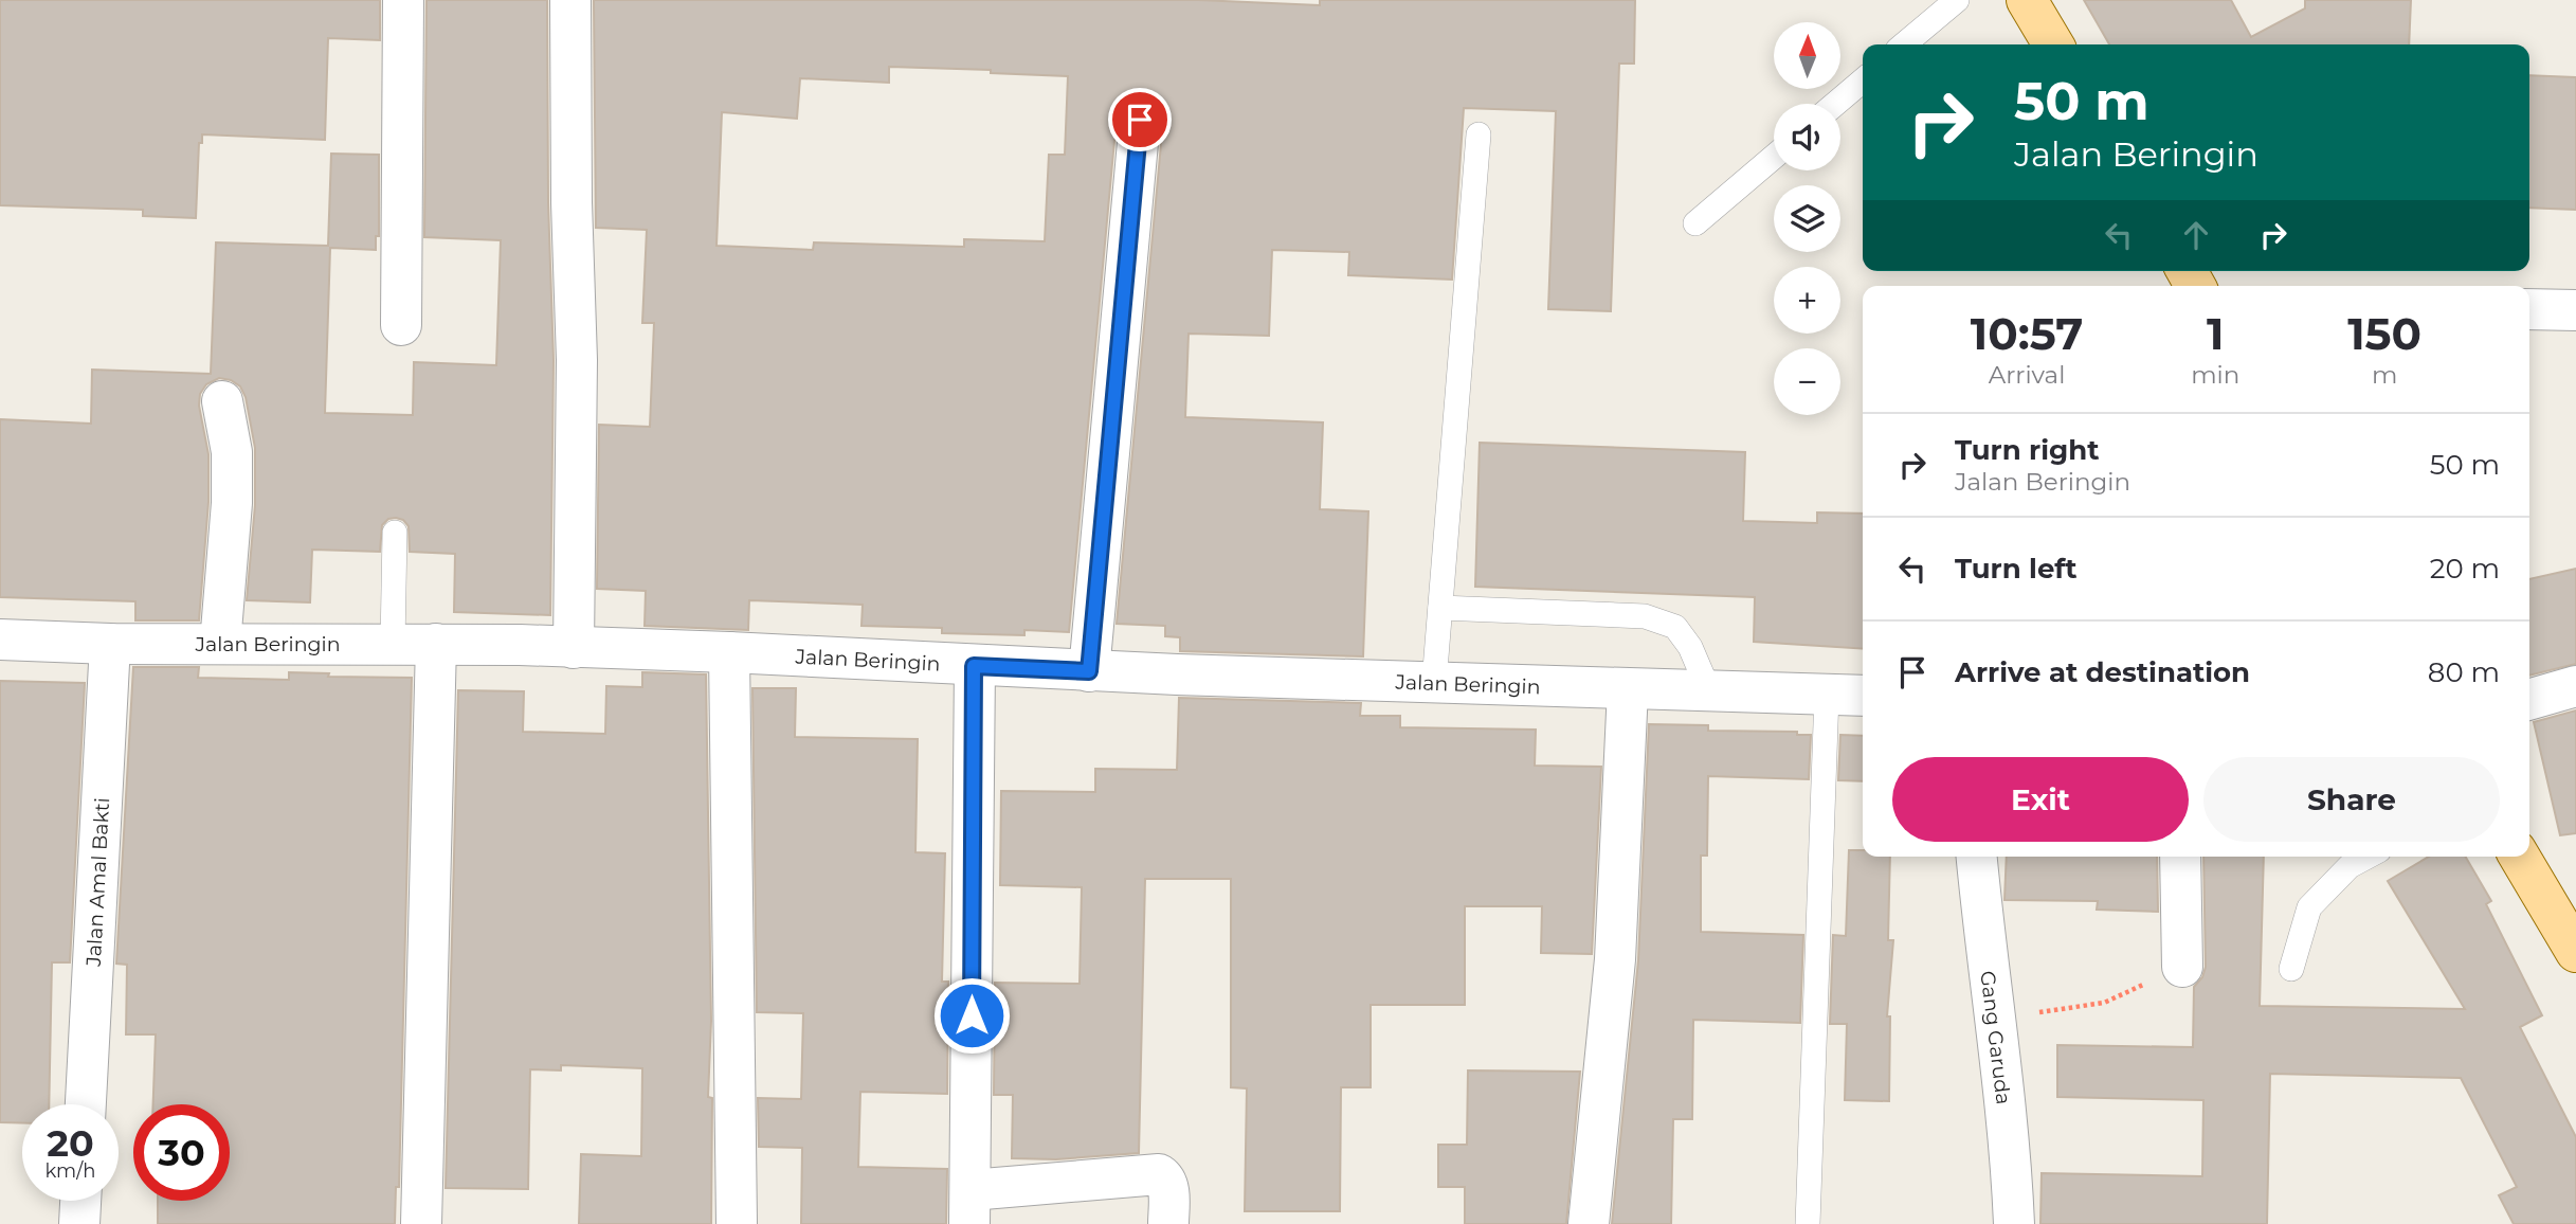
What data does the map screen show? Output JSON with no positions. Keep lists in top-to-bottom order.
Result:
{
  "streets": {
    "street": ["Jalan Beringin", "Jalan Amal Bakti", "Gang Garuda"]
  },
  "crossings": [
    ["Jalan Beringin", "Jalan Amal Bakti"]
  ],
  "north": "top",
  "page": {
    "map_buttons": ["+", "−"],
    "turn": ["50 m", "Jalan Beringin"],
    "eta": [
      "10:57",
      "Arrival",
      "1",
      "min",
      "150",
      "m"
    ],
    "list": [
      {
        "name": "Turn right",
        "note": "Jalan Beringin",
        "value": "50 m"
      },
      {
        "name": "Turn left",
        "value": "20 m"
      },
      {
        "name": "Arrive at destination",
        "value": "80 m"
      }
    ],
    "buttons": ["Exit", "Share"],
    "speed": "20 km/h",
    "limit": "30"
  }
}
